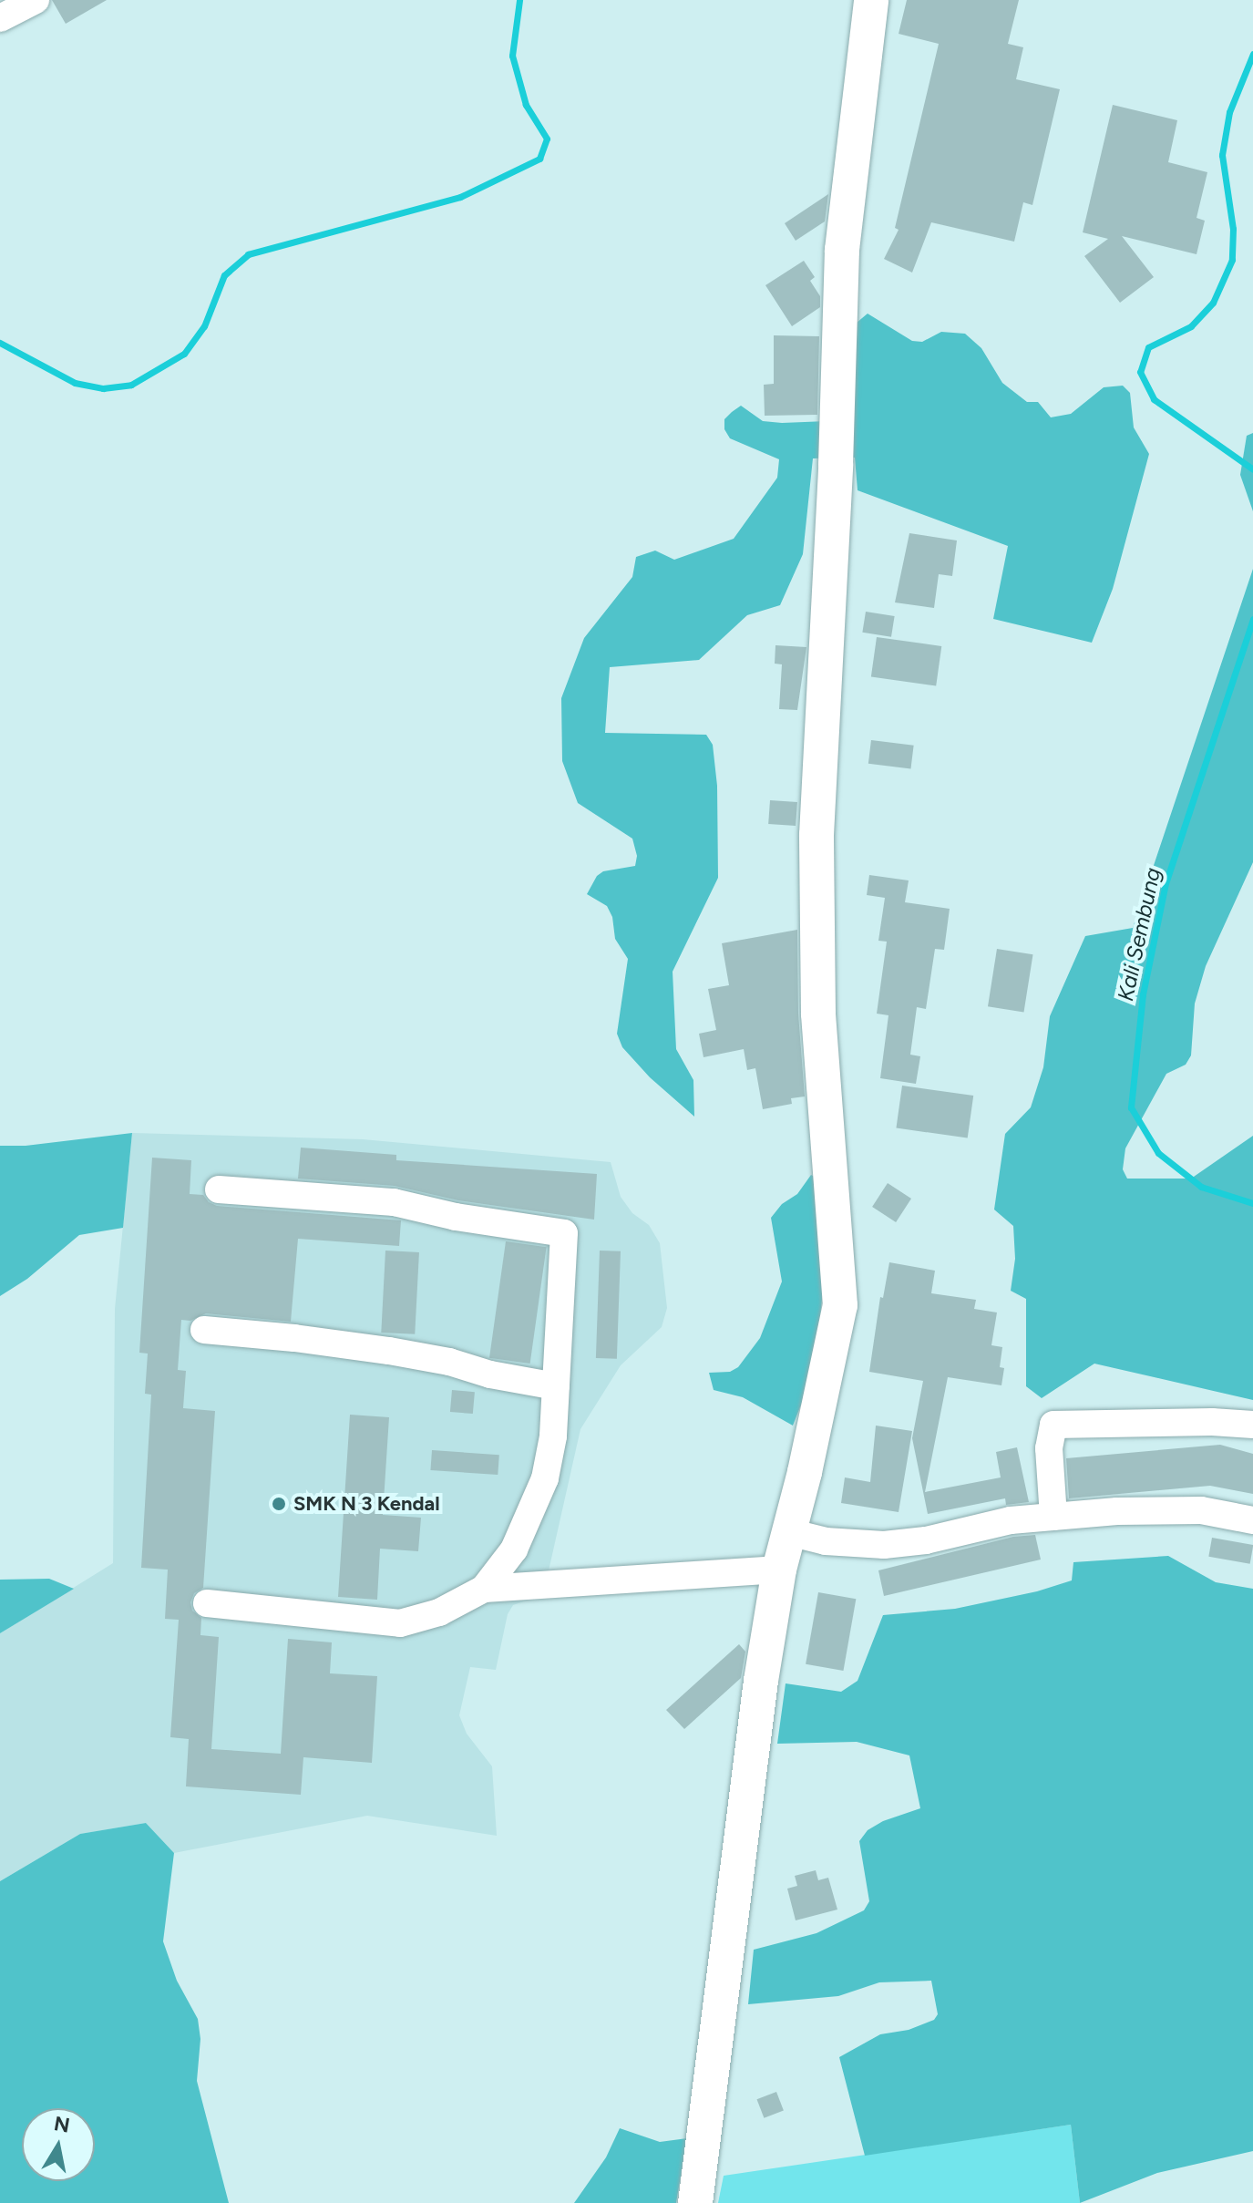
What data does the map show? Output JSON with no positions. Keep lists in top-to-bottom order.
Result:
{
  "water": ["Kali Sembung"],
  "places": ["SMK N 3 Kendal"],
  "north": "top"
}
